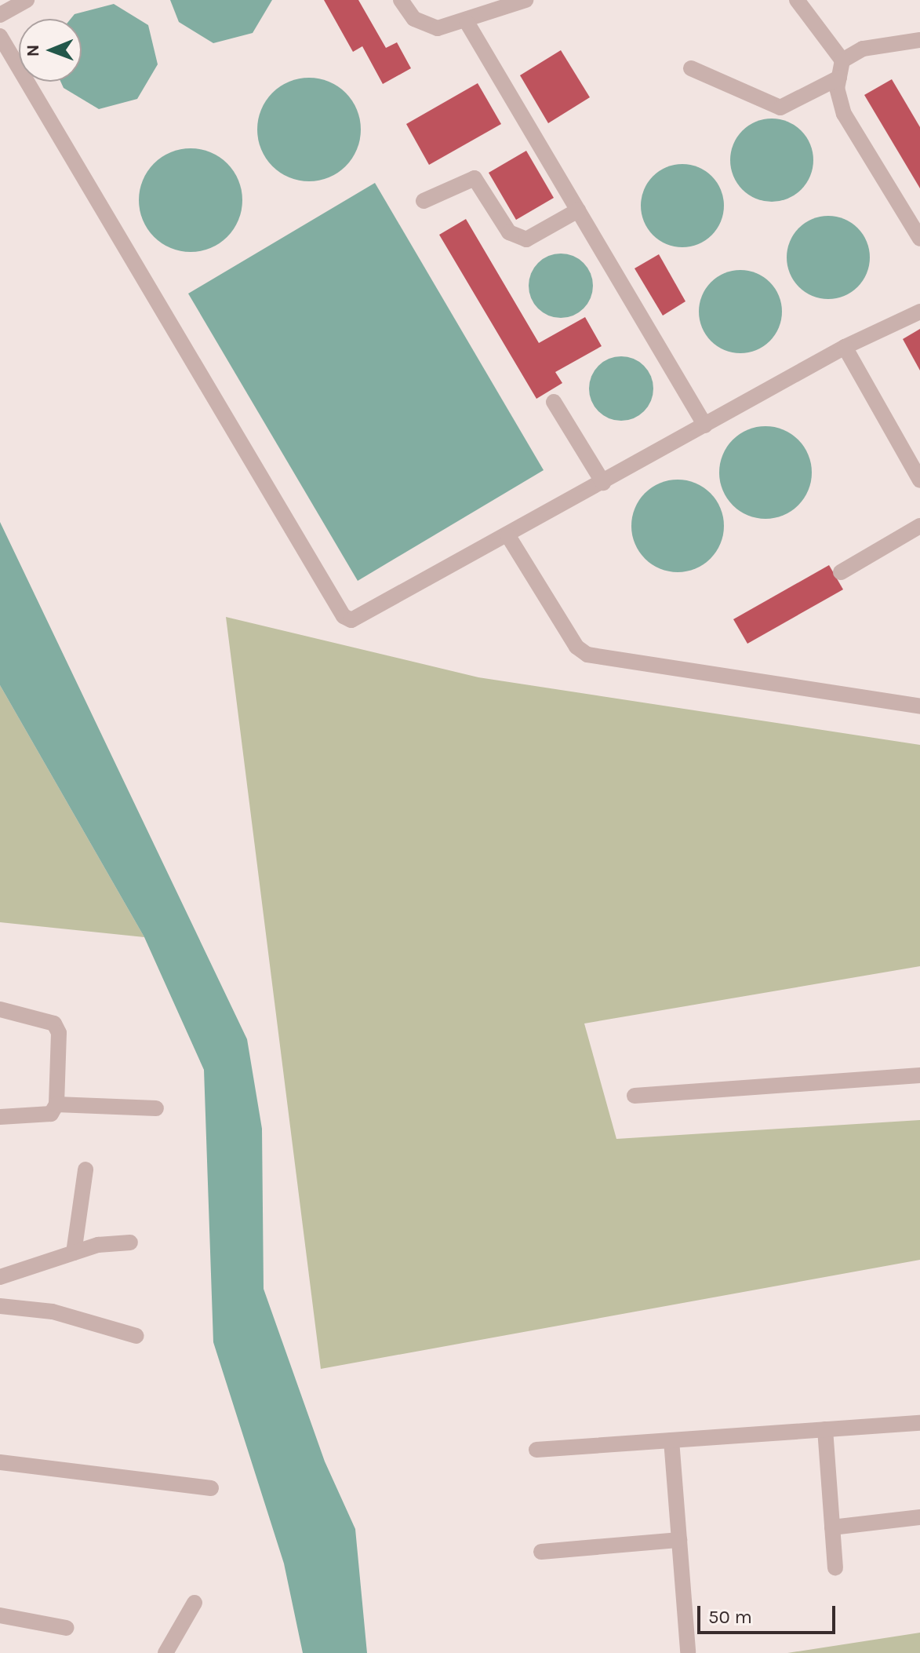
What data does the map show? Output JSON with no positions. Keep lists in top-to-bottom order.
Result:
{
  "scale_bar": "50 m",
  "north": "left"
}
